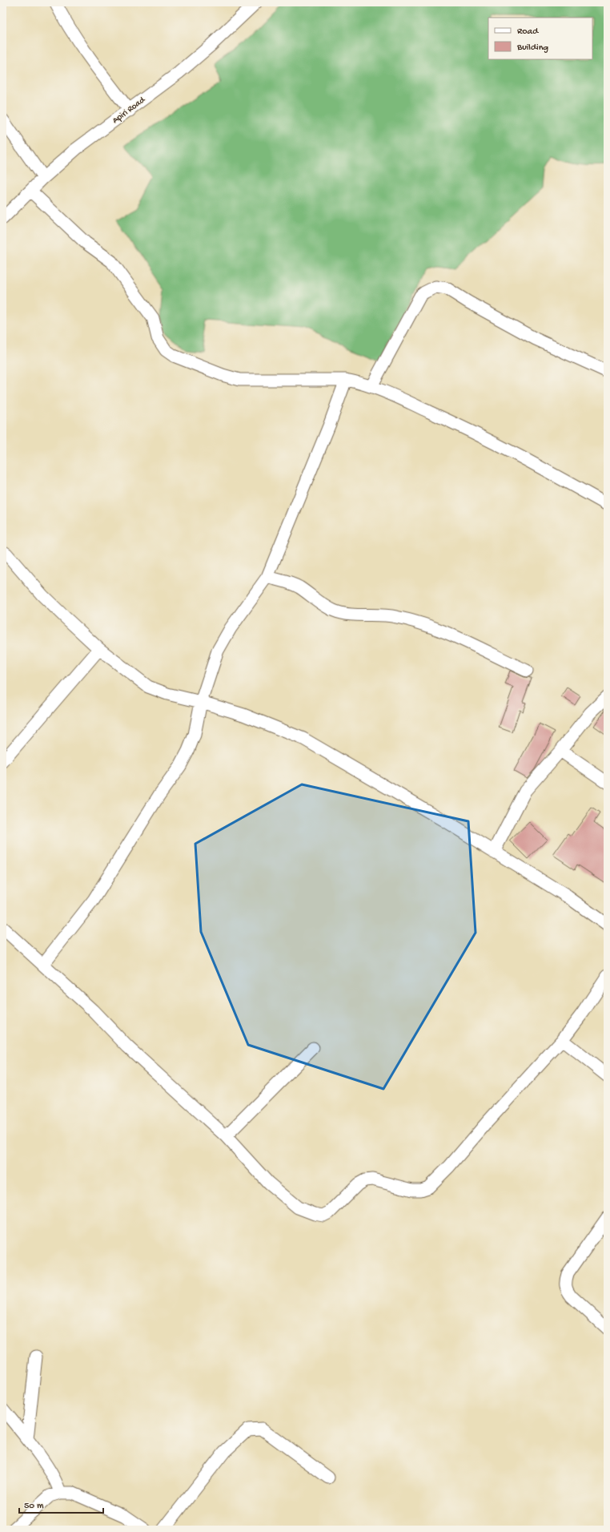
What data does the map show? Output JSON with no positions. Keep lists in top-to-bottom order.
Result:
{
  "streets": {
    "street": ["Apiri Road"]
  },
  "legend": ["Road", "Building"],
  "scale_bar": "50 m"
}
